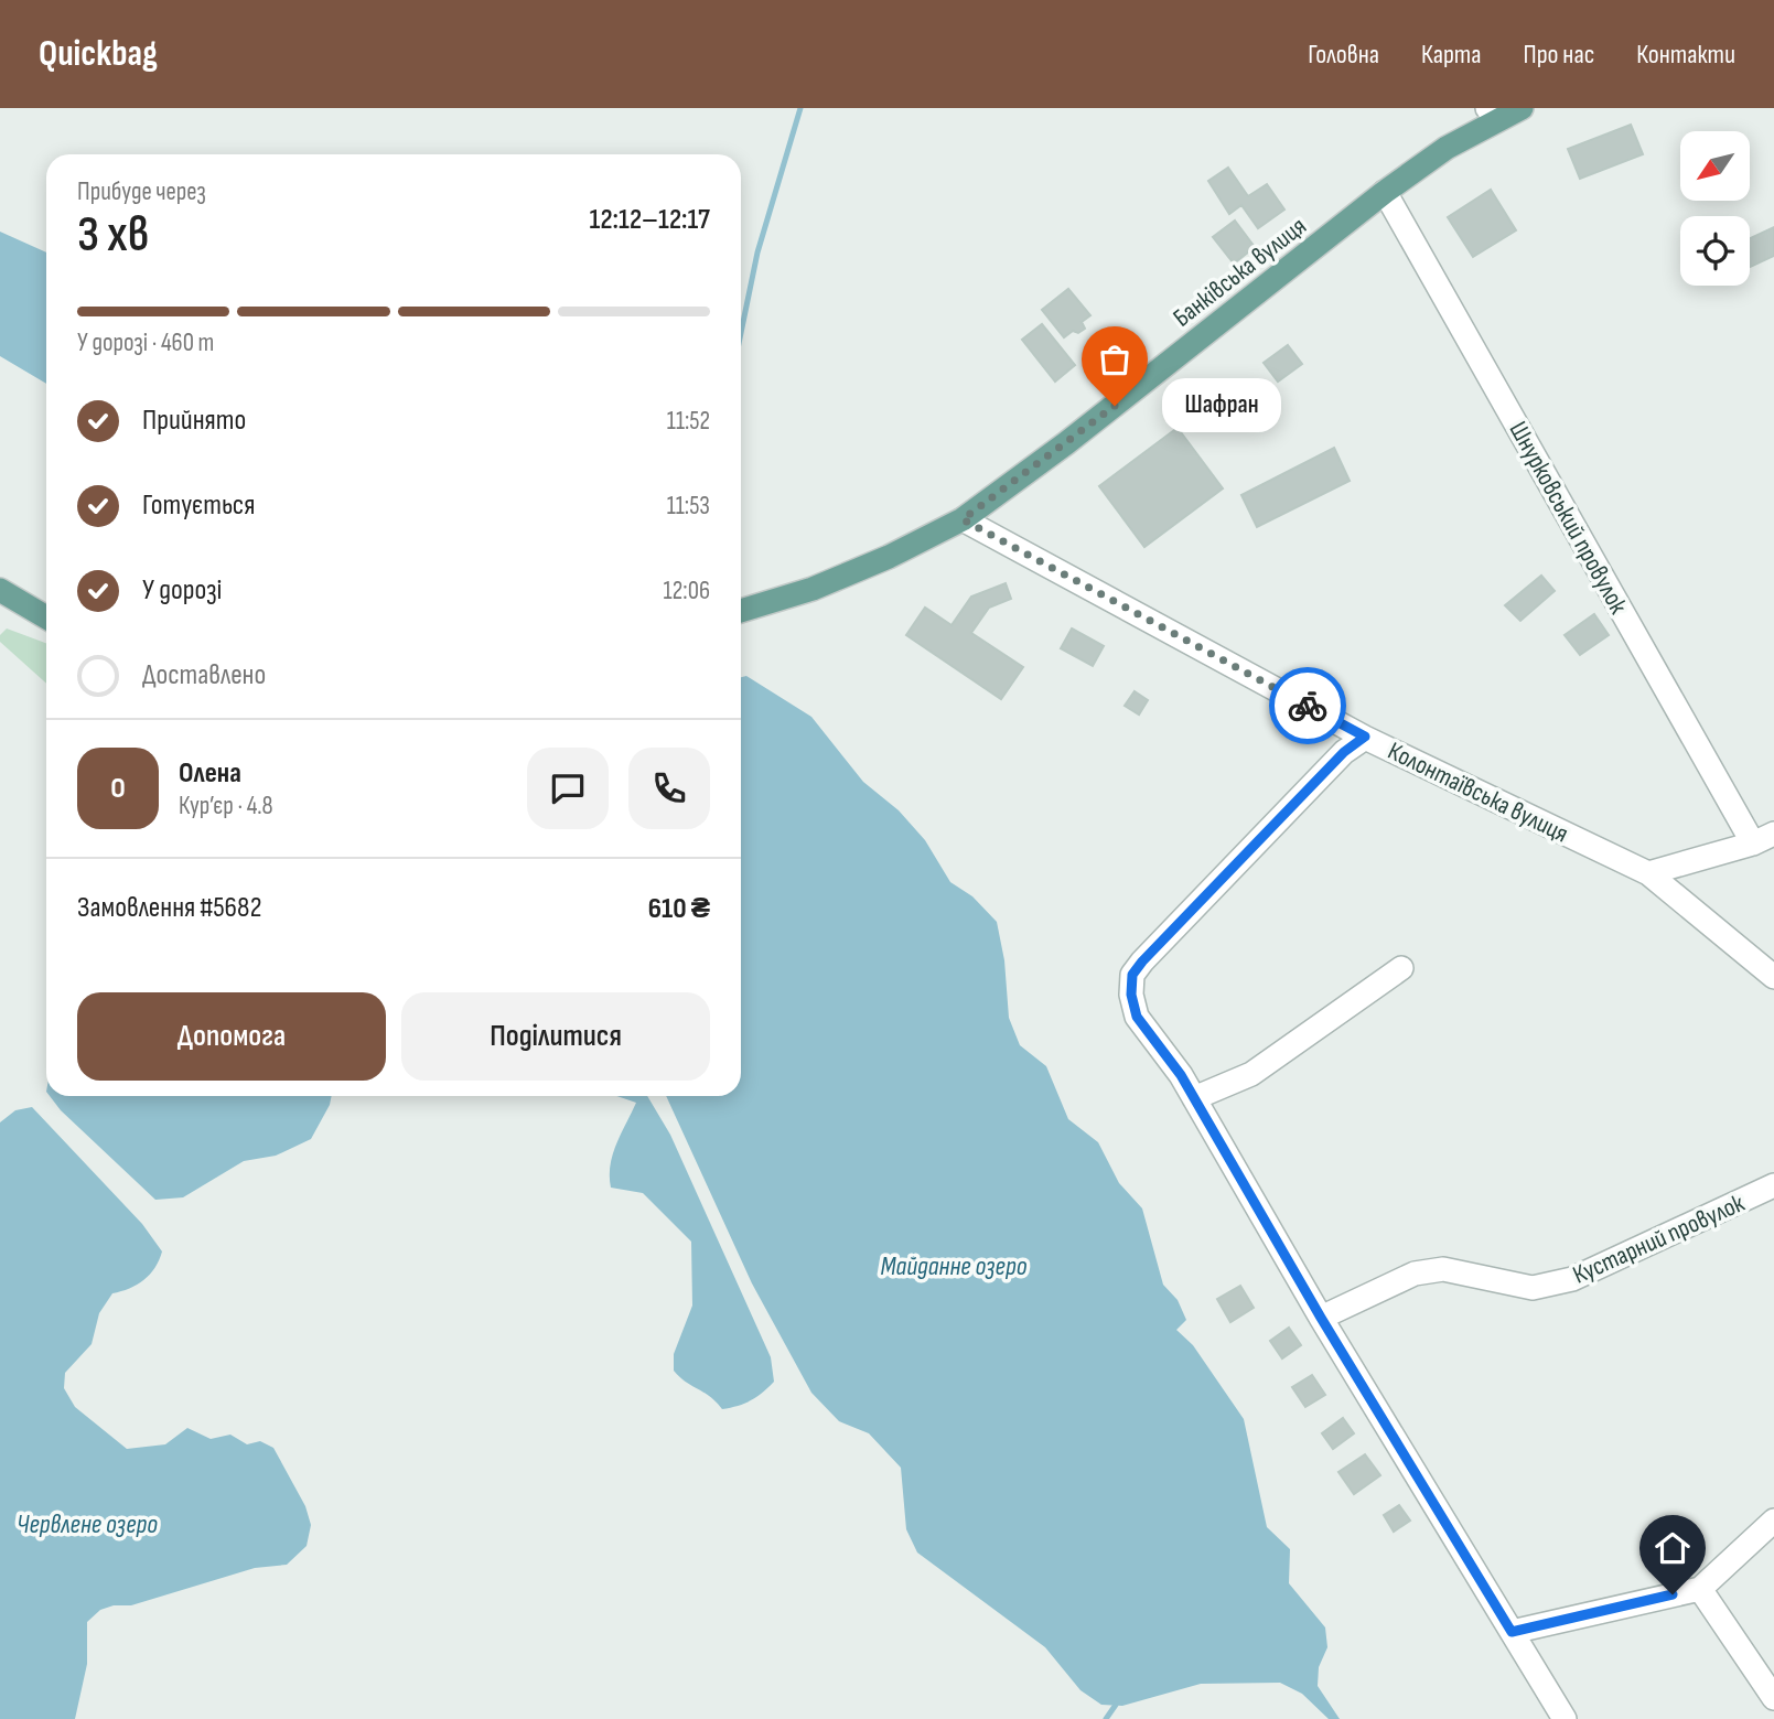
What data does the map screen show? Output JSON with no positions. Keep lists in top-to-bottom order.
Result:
{
  "streets": {
    "main road": ["Банківська вулиця"],
    "street": ["Шнурковський провулок", "Колонтаївська вулиця", "Кустарний провулок"]
  },
  "crossings": [
    ["Банківська вулиця", "Шнурковський провулок"],
    ["Банківська вулиця", "Колонтаївська вулиця"]
  ],
  "water": ["Майданне озеро", "Червлене озеро"],
  "places": ["Шафран"],
  "north": "bottom left",
  "page": {
    "header": "Quickbag",
    "nav": [
      "Головна",
      "Карта",
      "Про нас",
      "Контакти"
    ],
    "heading": ["3 хв", "Прибуде через", "12:12–12:17"],
    "panel": [
      "Олена",
      "Кур’єр · 4.8",
      "Замовлення #5682",
      "610 ₴"
    ],
    "bar": "У дорозі · 460 m",
    "bubble": "Шафран",
    "list": [
      ["Прийнято", "11:52"],
      ["Готується", "11:53"],
      ["У дорозі", "12:06"],
      "Доставлено"
    ],
    "round": "О",
    "buttons": ["Допомога", "Поділитися"]
  }
}
